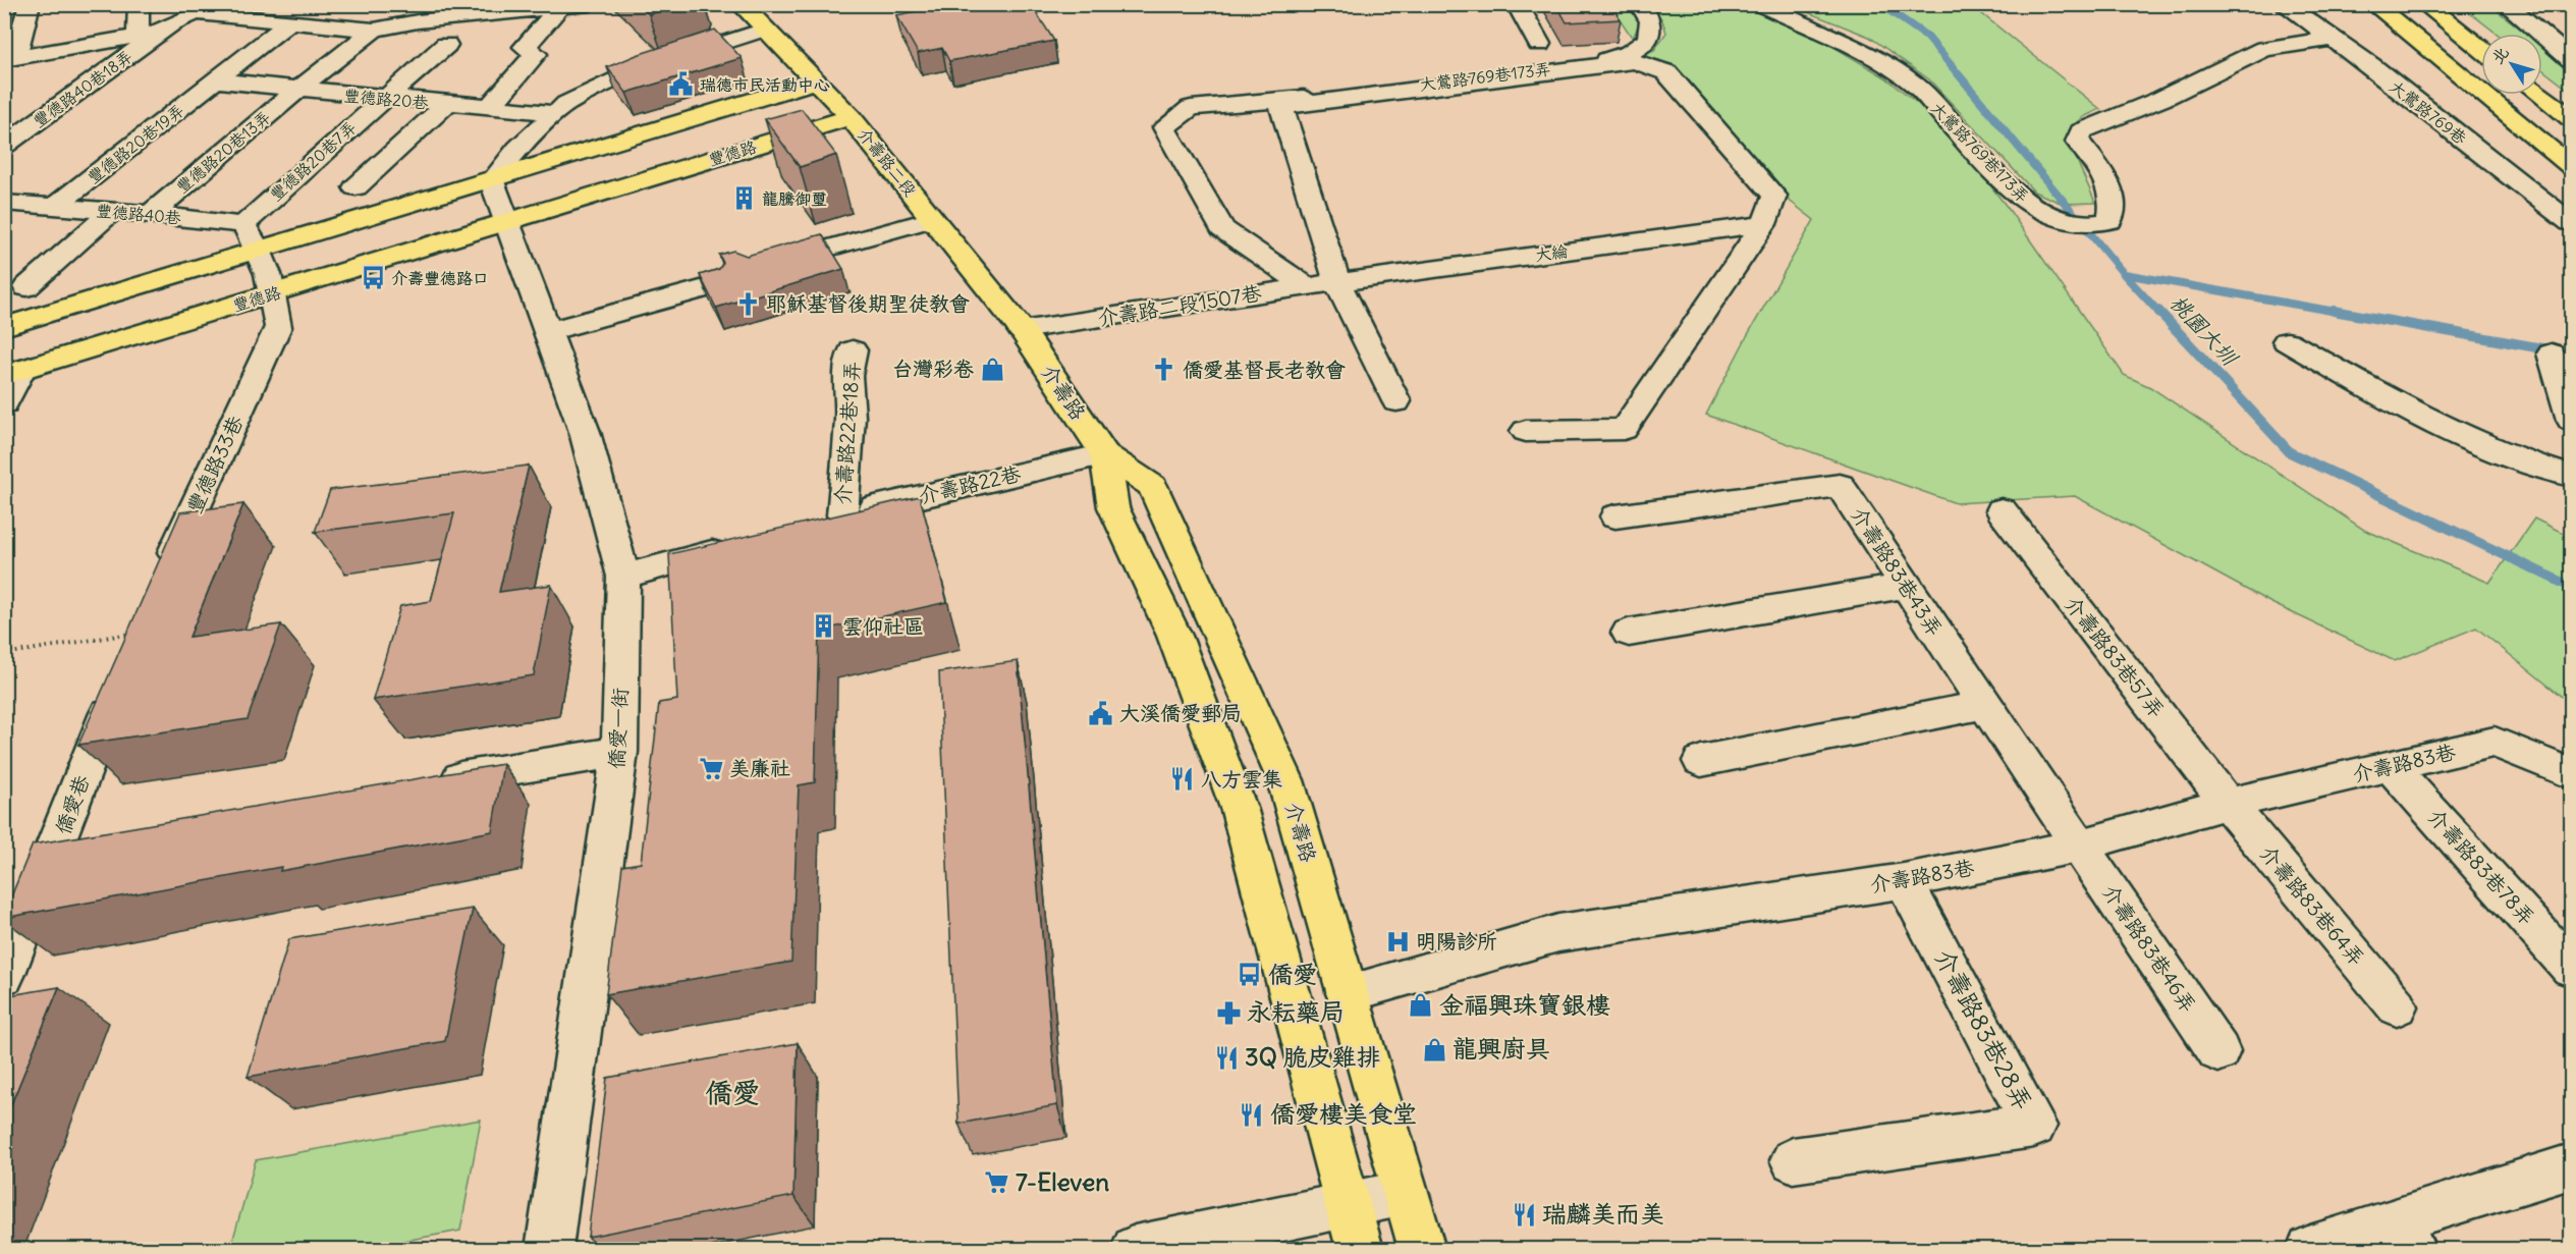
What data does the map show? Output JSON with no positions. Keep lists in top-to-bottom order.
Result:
{
  "streets": {
    "main road": ["豐德路", "介壽路二段", "介壽路"],
    "street": [
      "大鶯路769巷173弄",
      "豐德路40巷18弄",
      "豐德路20巷",
      "大鶯路769巷",
      "豐德路20巷19弄",
      "豐德路20巷13弄",
      "豐德路20巷7弄",
      "豐德路40巷",
      "大綸",
      "介壽路二段1507巷",
      "介壽路22巷18弄",
      "豐德路33巷",
      "介壽路22巷",
      "介壽路83巷43弄",
      "介壽路83巷57弄",
      "僑愛一街",
      "介壽路83巷",
      "僑愛巷",
      "介壽路83巷78弄",
      "介壽路83巷64弄",
      "介壽路83巷46弄",
      "介壽路83巷28弄"
    ]
  },
  "crossings": [
    ["大鶯路769巷173弄", "大鶯路769巷"],
    ["大鶯路769巷173弄", "介壽路二段1507巷"],
    ["豐德路20巷", "豐德路20巷19弄"],
    ["豐德路20巷", "豐德路20巷13弄"],
    ["豐德路20巷", "豐德路20巷7弄"],
    ["豐德路20巷19弄", "豐德路40巷"],
    ["豐德路20巷13弄", "豐德路40巷"],
    ["豐德路", "介壽路二段"],
    ["豐德路", "豐德路33巷"],
    ["豐德路", "僑愛一街"],
    ["豐德路20巷7弄", "豐德路40巷"],
    ["介壽路二段", "介壽路二段1507巷"],
    ["介壽路二段", "介壽路"],
    ["大綸", "介壽路二段1507巷"],
    ["介壽路二段1507巷", "介壽路"],
    ["介壽路", "介壽路22巷"],
    ["介壽路", "介壽路83巷"],
    ["介壽路22巷18弄", "介壽路22巷"],
    ["介壽路83巷43弄", "介壽路83巷"],
    ["介壽路83巷43弄", "介壽路83巷46弄"],
    ["介壽路83巷57弄", "介壽路83巷"],
    ["介壽路83巷57弄", "介壽路83巷64弄"],
    ["介壽路83巷", "介壽路83巷78弄"],
    ["介壽路83巷", "介壽路83巷64弄"],
    ["介壽路83巷", "介壽路83巷46弄"],
    ["介壽路83巷", "介壽路83巷28弄"]
  ],
  "districts": ["僑愛"],
  "water": ["桃園大圳"],
  "places": {
    "public building": ["瑞德市民活動中心", "大溪僑愛郵局"],
    "building": ["龍騰御璽", "雲仰社區"],
    "bus stop": ["介壽豐德路口", "僑愛"],
    "church": ["耶穌基督後期聖徒教會", "僑愛基督長老教會"],
    "shop": ["台灣彩卷", "金福興珠寶銀樓", "龍興廚具"],
    "supermarket": ["美廉社", "7-Eleven"],
    "restaurant": [
      "八方雲集",
      "3Q 脆皮雞排",
      "僑愛樓美食堂",
      "瑞麟美而美"
    ],
    "hospital": ["明陽診所"],
    "pharmacy": ["永耘藥局"]
  },
  "north": "top left"
}
